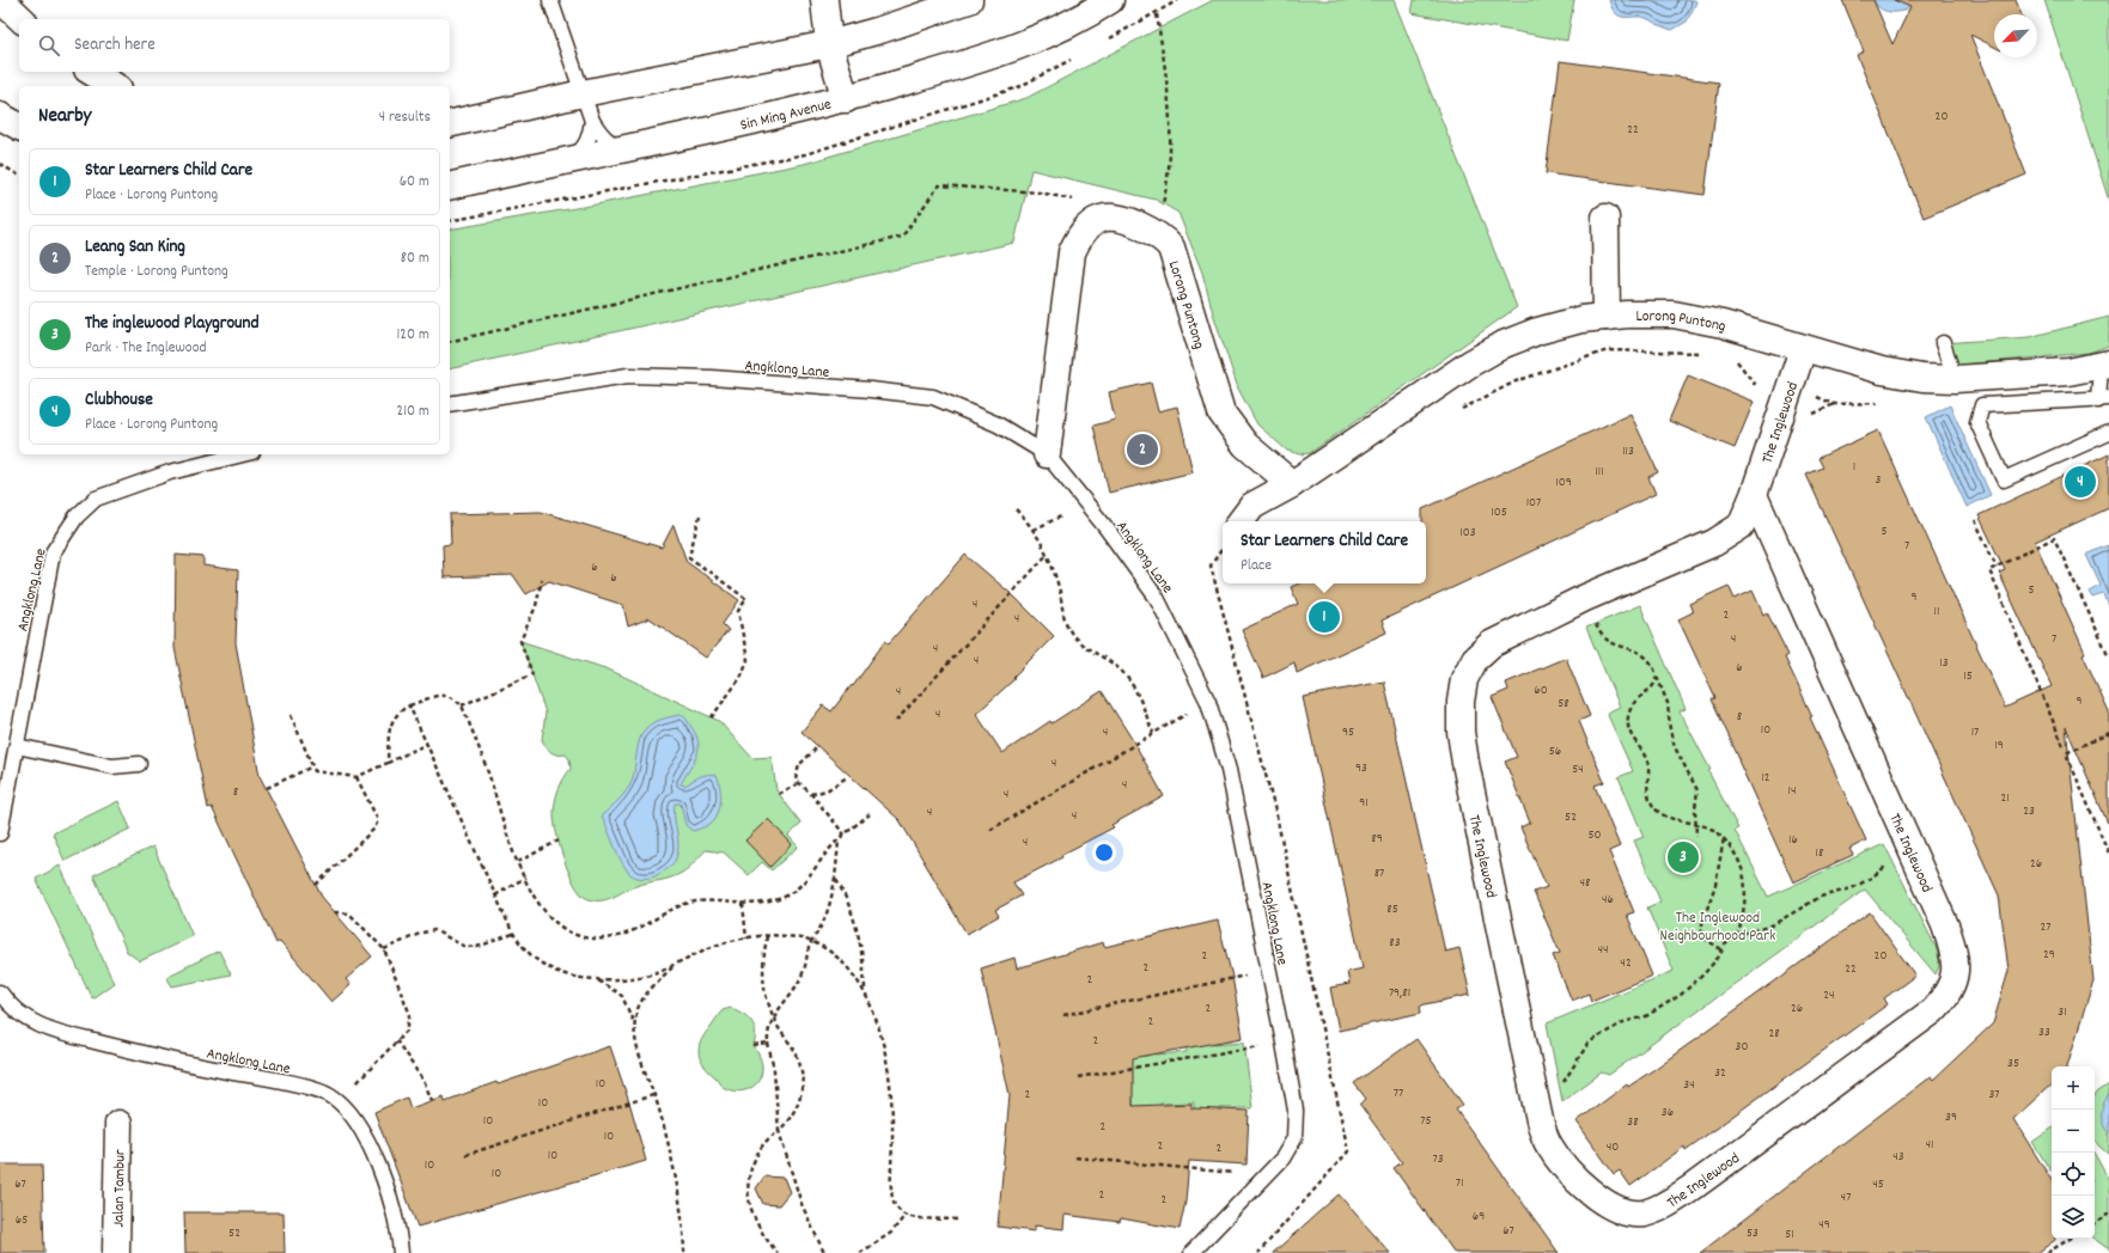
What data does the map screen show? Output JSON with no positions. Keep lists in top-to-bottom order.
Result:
{
  "streets": {
    "street": [
      "Sin Ming Avenue",
      "Lorong Puntong",
      "The Inglewood",
      "Jalan Tambur"
    ],
    "lane": ["Angklong Lane"]
  },
  "crossings": [
    ["Lorong Puntong", "Angklong Lane"],
    ["Lorong Puntong", "The Inglewood"]
  ],
  "parks": ["The Inglewood Neighbourhood Park"],
  "house_numbers": [
    "20",
    "22",
    "113",
    "1",
    "111",
    "3",
    "109",
    "107",
    "105",
    "5",
    "103",
    "7",
    "6",
    "6",
    "5",
    "9",
    "4",
    "11",
    "2",
    "4",
    "4",
    "7",
    "4",
    "4",
    "13",
    "6",
    "15",
    "60",
    "4",
    "9",
    "58",
    "4",
    "8",
    "10",
    "4",
    "95",
    "17",
    "19",
    "56",
    "4",
    "93",
    "54",
    "12",
    "4",
    "14",
    "8",
    "4",
    "21",
    "91",
    "23",
    "4",
    "4",
    "52",
    "50",
    "89",
    "16",
    "4",
    "18",
    "26",
    "87",
    "48",
    "46",
    "85",
    "27",
    "83",
    "44",
    "29",
    "2",
    "20",
    "42",
    "2",
    "22",
    "2",
    "79,81",
    "24",
    "2",
    "26",
    "31",
    "2",
    "33",
    "28",
    "2",
    "30",
    "35",
    "32",
    "10",
    "34",
    "77",
    "2",
    "37",
    "10",
    "36",
    "39",
    "10",
    "75",
    "38",
    "2",
    "10",
    "41",
    "2",
    "40",
    "2",
    "10",
    "43",
    "73",
    "10",
    "10",
    "71",
    "67",
    "45",
    "2",
    "47",
    "2",
    "69",
    "65",
    "49",
    "67",
    "52",
    "53",
    "51"
  ],
  "north": "bottom left",
  "page": {
    "search": "Search here",
    "heading": ["Nearby", "4 results"],
    "list": [
      {
        "mark": "1",
        "name": "Star Learners Child Care",
        "note": "Place · Lorong Puntong",
        "value": "60 m"
      },
      {
        "mark": "2",
        "name": "Leang San King",
        "note": "Temple · Lorong Puntong",
        "value": "80 m"
      },
      {
        "mark": "3",
        "name": "The inglewood Playground",
        "note": "Park · The Inglewood",
        "value": "120 m"
      },
      {
        "mark": "4",
        "name": "Clubhouse",
        "note": "Place · Lorong Puntong",
        "value": "210 m"
      }
    ],
    "pins": [
      "2",
      "4",
      "1",
      "3"
    ],
    "popup": ["Star Learners Child Care", "Place"],
    "map_buttons": ["+", "−"]
  }
}
